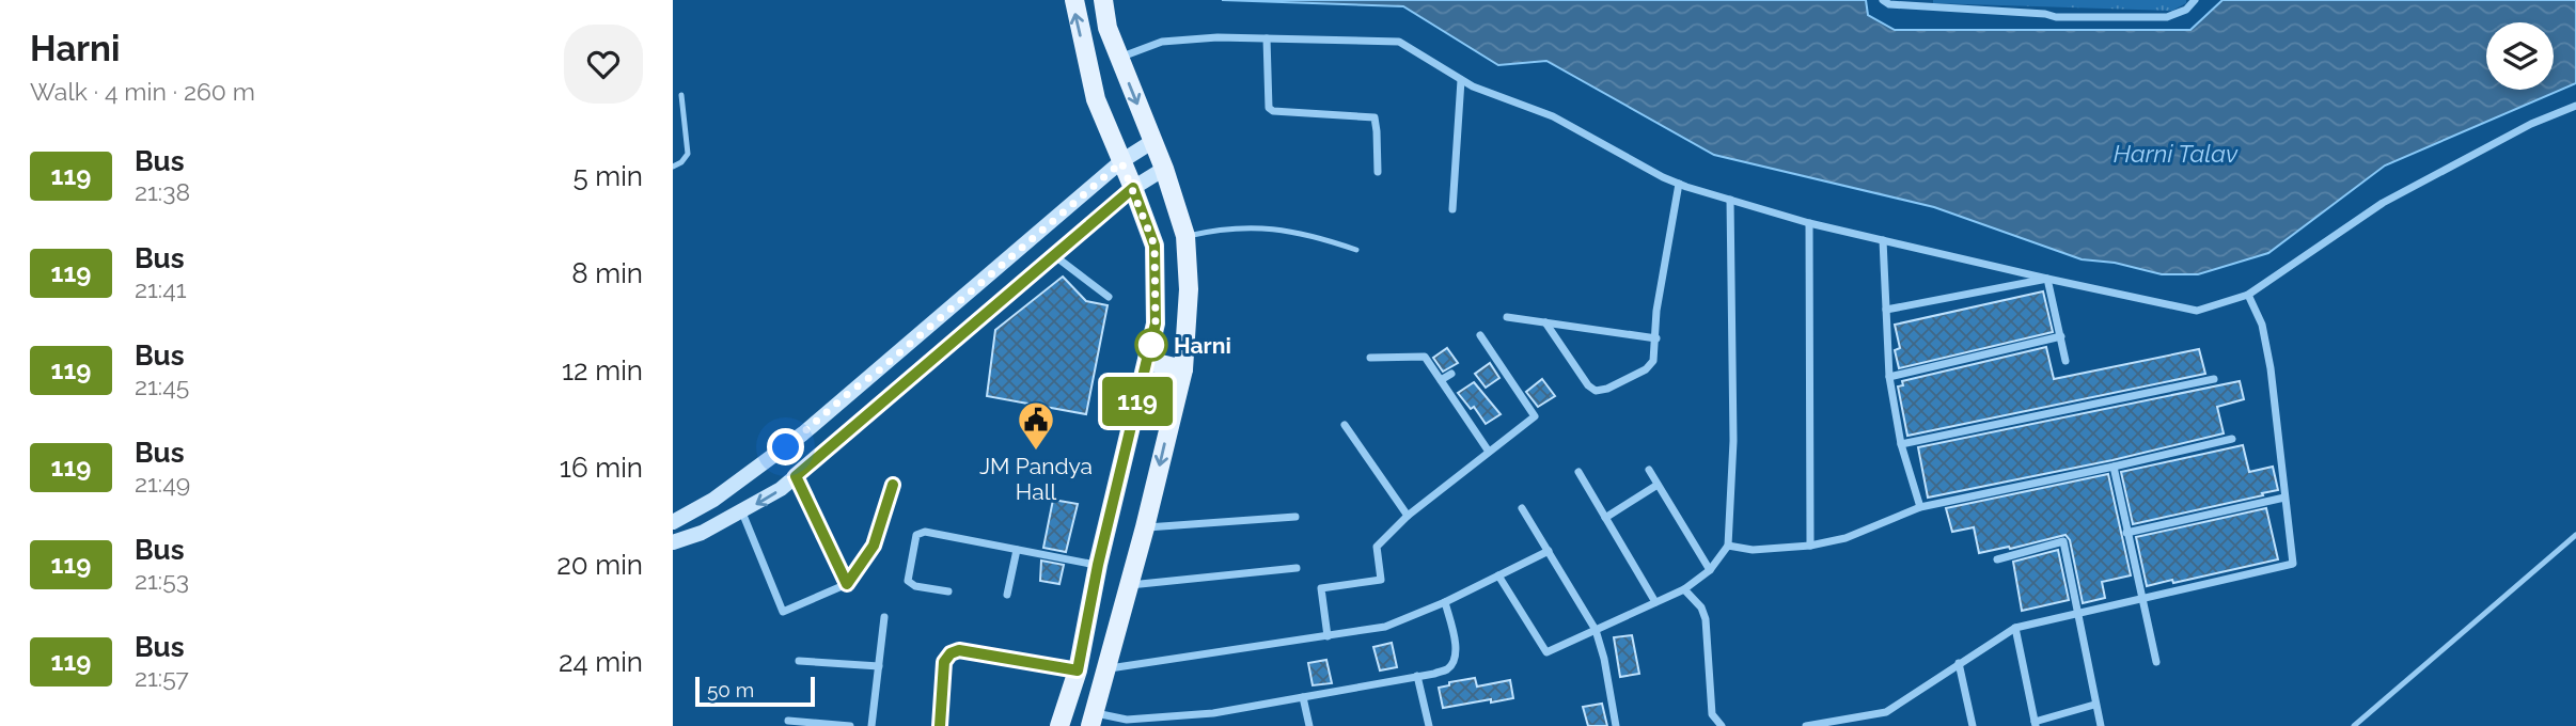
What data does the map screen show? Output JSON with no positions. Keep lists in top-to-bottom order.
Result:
{
  "water": ["Harni Talav"],
  "places": {
    "other": ["Harni"],
    "public building": ["JM Pandya Hall"]
  },
  "lines": ["bus line 119"],
  "scale_bar": "50 m",
  "page": {
    "heading": ["Harni", "Walk · 4 min · 260 m"],
    "on_map": "119",
    "list": [
      {
        "mark": "119",
        "name": "Bus",
        "note": "21:38",
        "value": "5 min"
      },
      {
        "mark": "119",
        "name": "Bus",
        "note": "21:41",
        "value": "8 min"
      },
      {
        "mark": "119",
        "name": "Bus",
        "note": "21:45",
        "value": "12 min"
      },
      {
        "mark": "119",
        "name": "Bus",
        "note": "21:49",
        "value": "16 min"
      },
      {
        "mark": "119",
        "name": "Bus",
        "note": "21:53",
        "value": "20 min"
      },
      {
        "mark": "119",
        "name": "Bus",
        "note": "21:57",
        "value": "24 min"
      }
    ],
    "scale": "50 m"
  }
}
